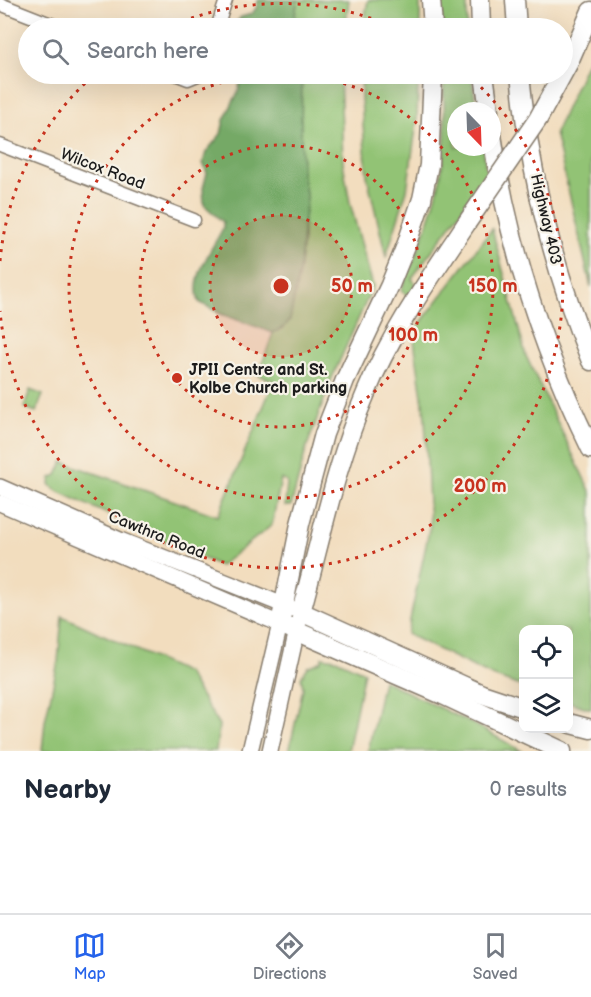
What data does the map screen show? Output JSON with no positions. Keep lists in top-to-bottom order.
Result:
{
  "streets": {
    "highway": ["Highway 403"],
    "main road": ["Cawthra Road"],
    "street": ["Wilcox Road"]
  },
  "places": ["JPII Centre and St. Kolbe Church parking"],
  "north": "bottom right",
  "page": {
    "search": "Search here",
    "heading": ["Nearby", "0 results"],
    "nav": ["Map", "Directions", "Saved"]
  },
  "rings": [
    "50 m",
    "150 m",
    "100 m",
    "200 m"
  ]
}
